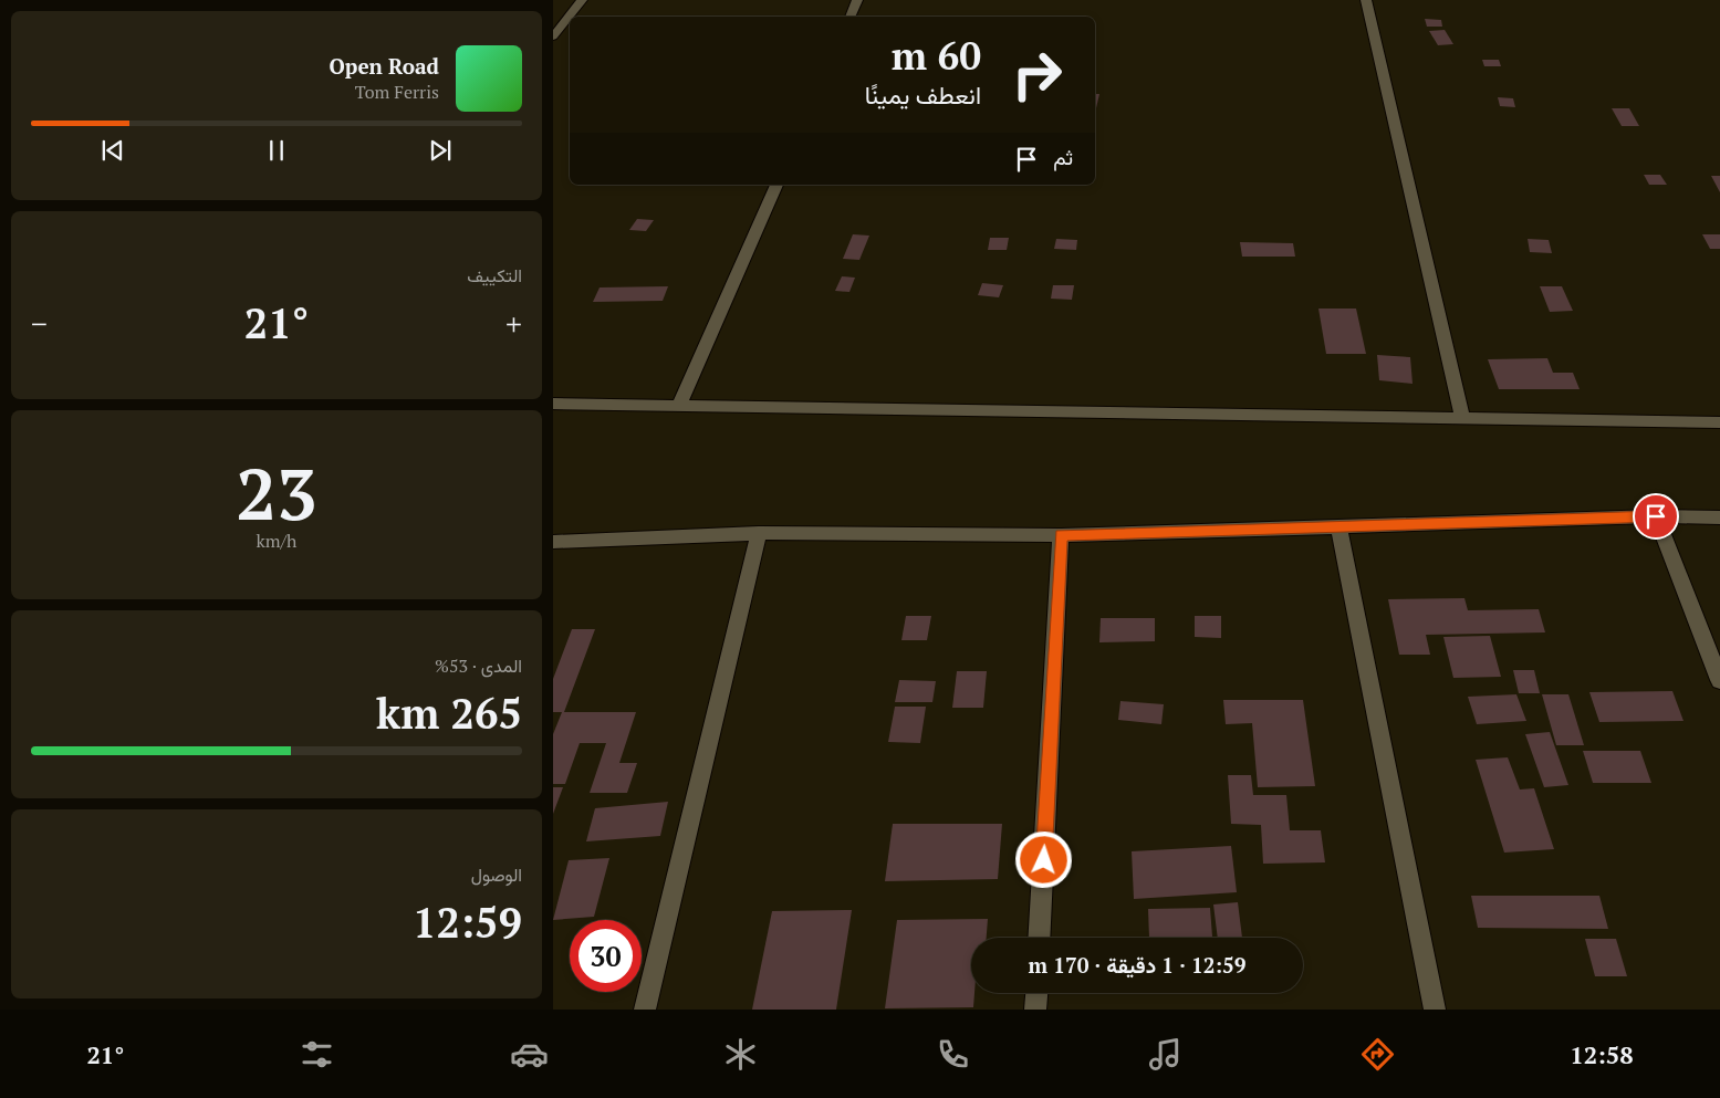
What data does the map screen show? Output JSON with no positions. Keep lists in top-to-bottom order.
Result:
{
  "page": {
    "turn": ["60 m", "انعطف يمينًا"],
    "song": ["Open Road", "Tom Ferris"],
    "then": "ثم",
    "tile": [
      "التكييف",
      ["23", "km/h"],
      ["المدى · 53%", "265 km"],
      ["الوصول", "12:59"]
    ],
    "heat": ["−", "21°", "+"],
    "limit": "30",
    "trip": "12:59 · 1 دقيقة · 170 m",
    "tabs": ["12:58", "21°"]
  }
}
